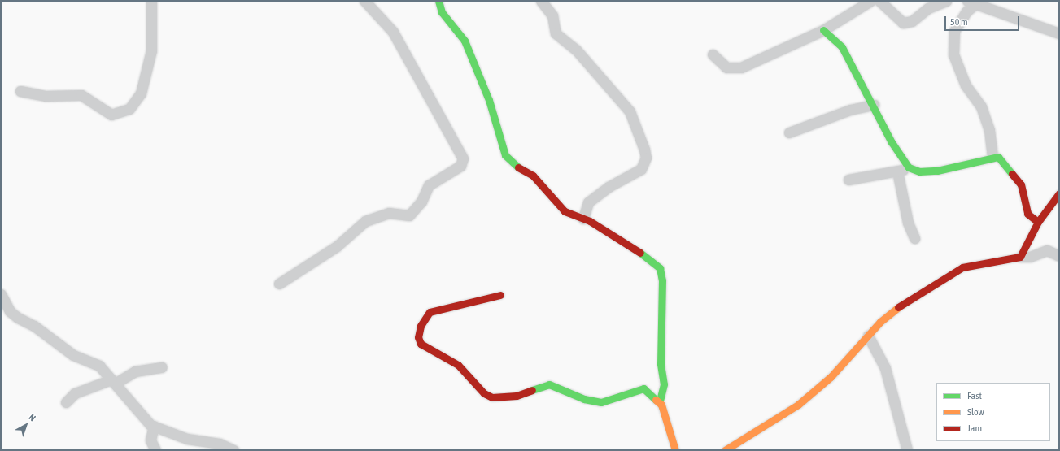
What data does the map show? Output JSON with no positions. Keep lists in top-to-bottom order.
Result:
{
  "legend": ["Fast", "Slow", "Jam"],
  "scale_bar": "50 m",
  "north": "top right"
}
